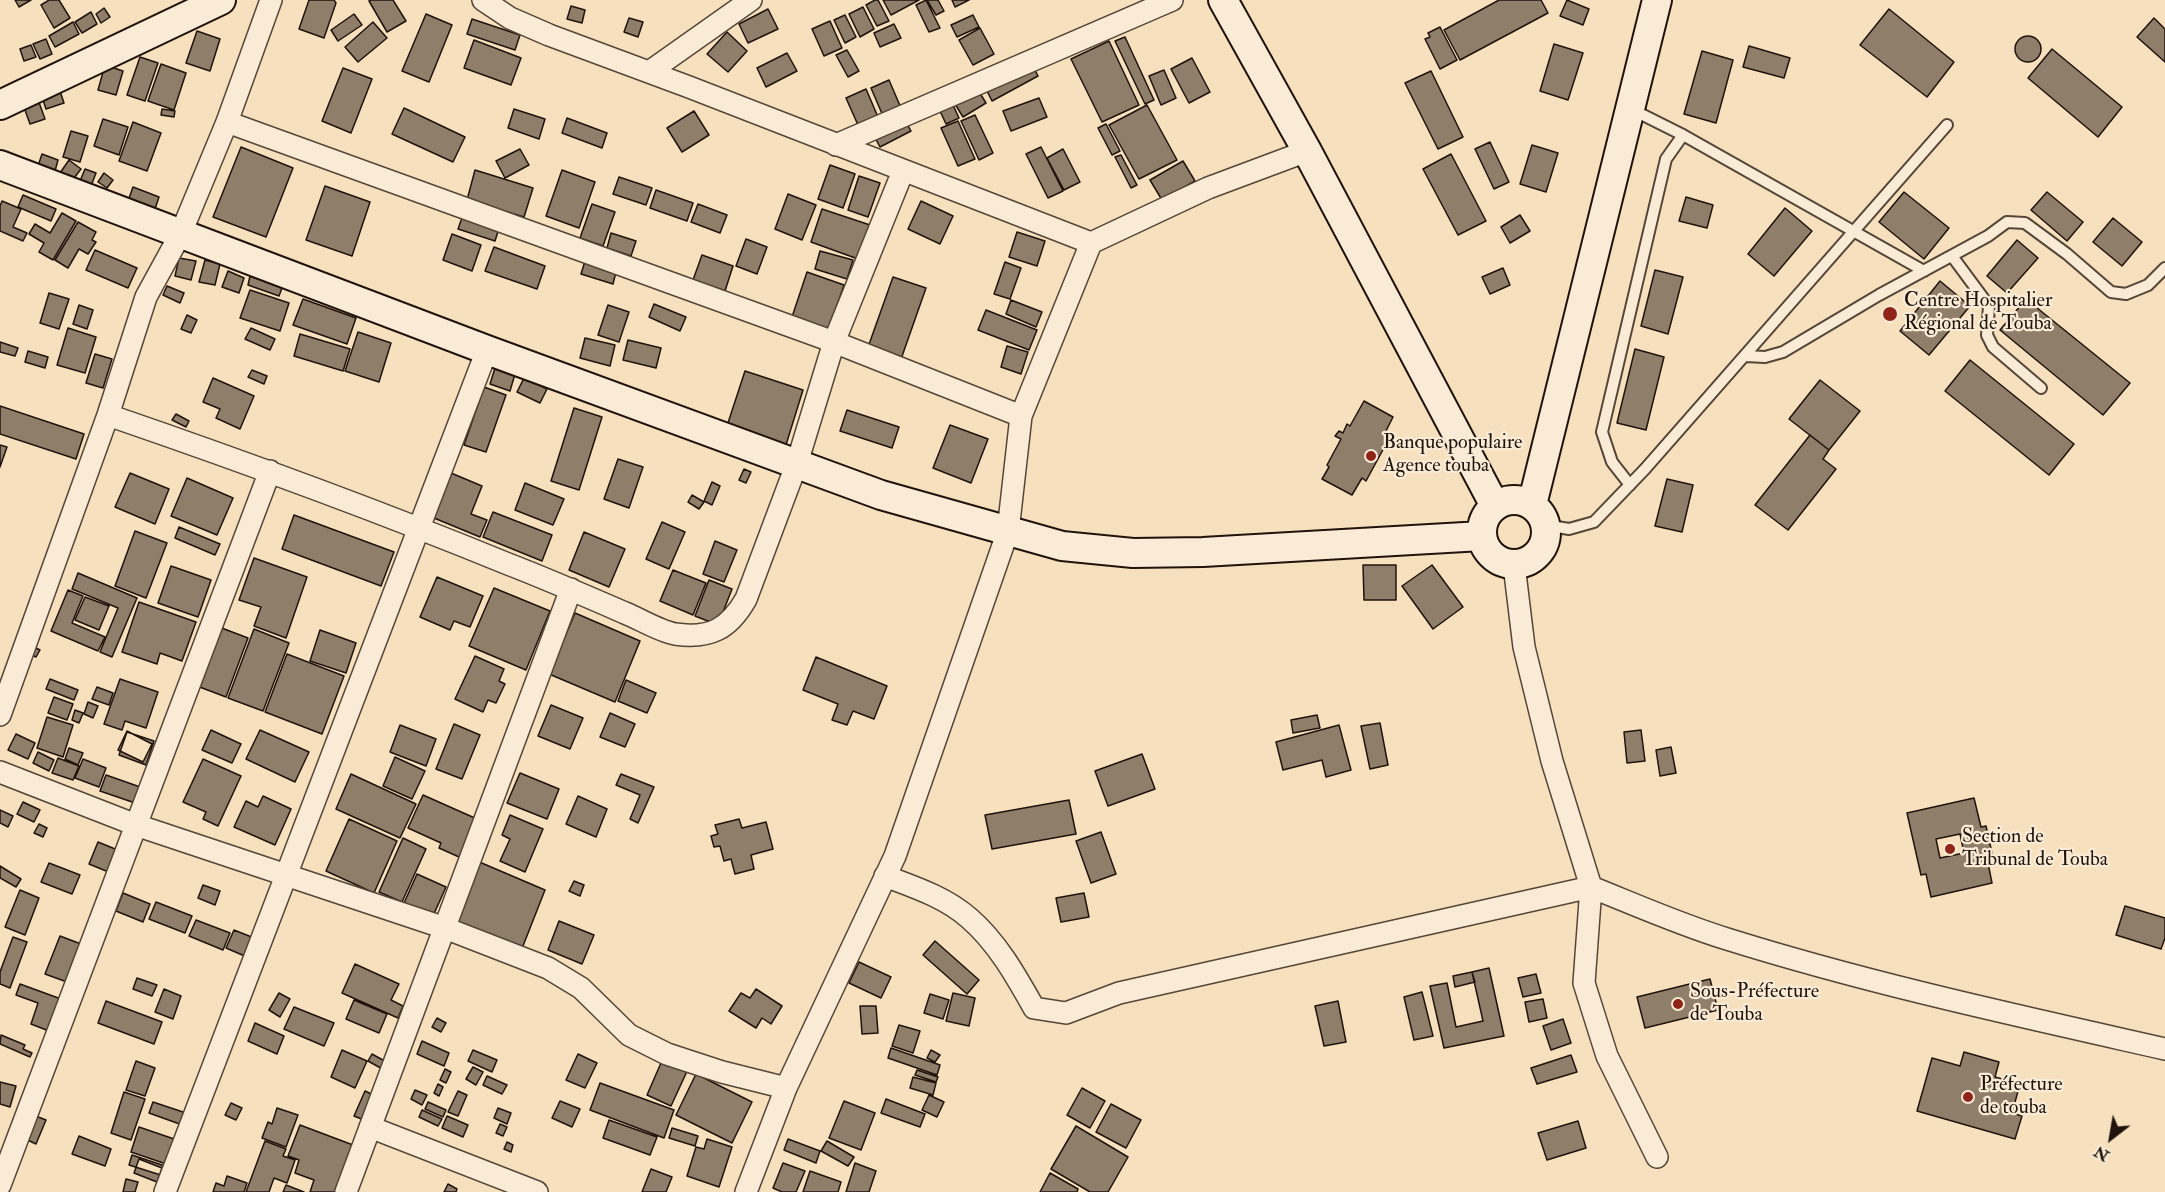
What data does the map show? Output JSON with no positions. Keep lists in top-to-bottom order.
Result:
{
  "places": [
    "Centre Hospitalier Régional de Touba",
    "Banque populaire Agence touba",
    "Section de Tribunal de Touba",
    "Sous-Préfecture de Touba",
    "Préfecture de touba"
  ],
  "north": "bottom left"
}
